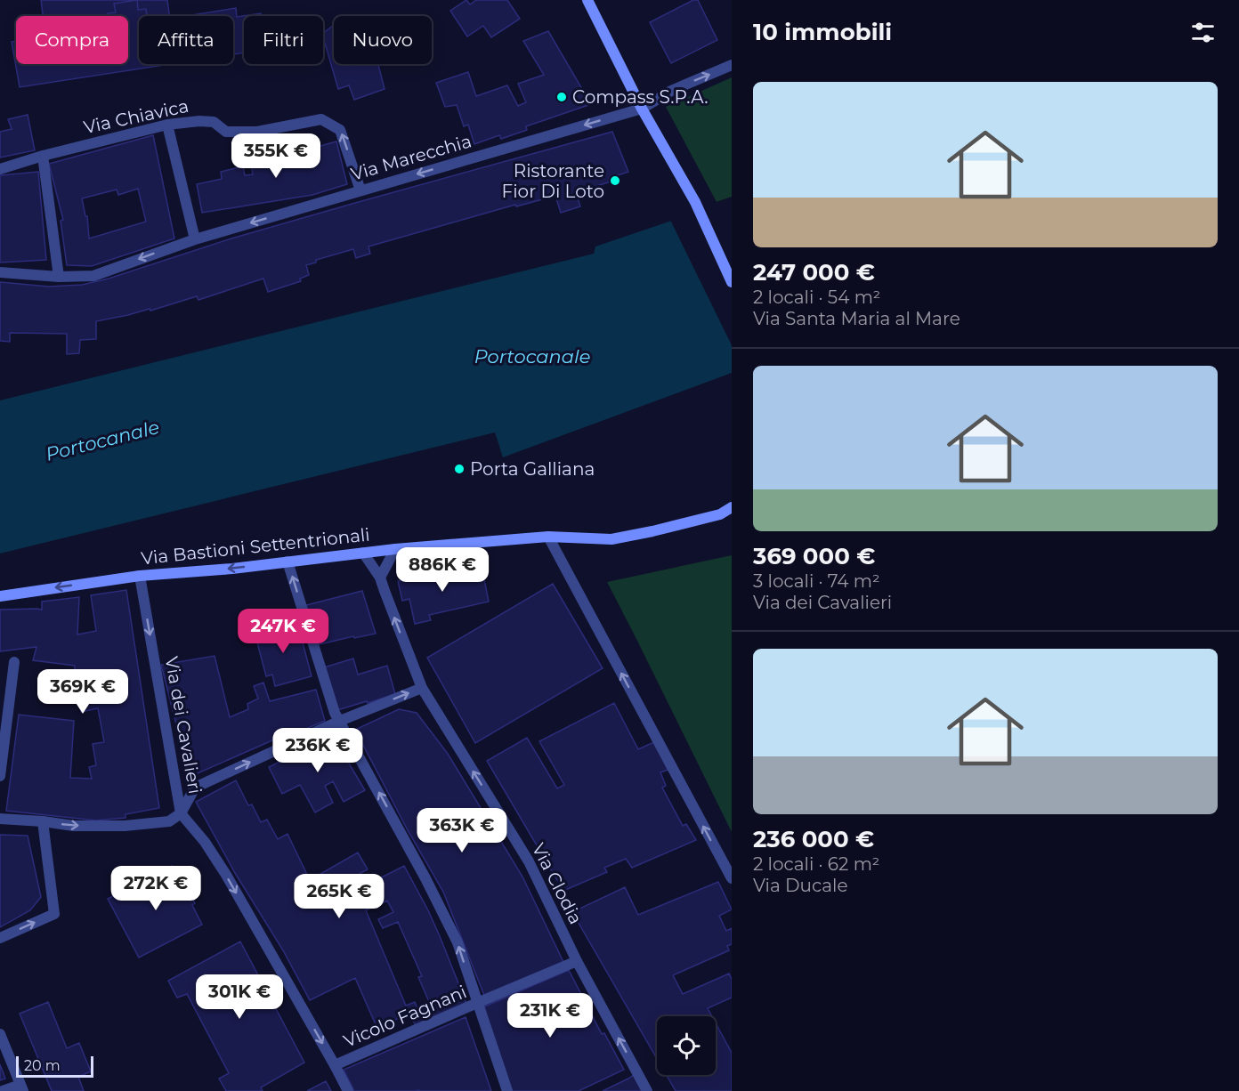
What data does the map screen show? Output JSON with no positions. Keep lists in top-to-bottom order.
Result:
{
  "streets": {
    "street": [
      "Via Chiavica",
      "Via Marecchia",
      "Via Bastioni Settentrionali",
      "Via dei Cavalieri",
      "Via Clodia",
      "Vicolo Fagnani"
    ]
  },
  "crossings": [
    ["Via Chiavica", "Via Marecchia"],
    ["Via Bastioni Settentrionali", "Via dei Cavalieri"],
    ["Via Bastioni Settentrionali", "Via Clodia"],
    ["Via dei Cavalieri", "Vicolo Fagnani"],
    ["Via Clodia", "Vicolo Fagnani"]
  ],
  "one_way": ["Via Chiavica", "Via Bastioni Settentrionali", "Via dei Cavalieri"],
  "water": ["Portocanale"],
  "places": ["Compass S.P.A.", "Ristorante Fior Di Loto", "Porta Galliana"],
  "scale_bar": "20 m",
  "page": {
    "heading": "10 immobili",
    "chip": [
      "Compra",
      "Affitta",
      "Filtri",
      "Nuovo"
    ],
    "list": [
      {
        "name": "247 000 €",
        "note": "2 locali · 54 m² · Via Santa Maria al Mare"
      },
      {
        "name": "369 000 €",
        "note": "3 locali · 74 m² · Via dei Cavalieri"
      },
      {
        "name": "236 000 €",
        "note": "2 locali · 62 m² · Via Ducale"
      }
    ],
    "price": [
      "355K €",
      "886K €",
      "247K €",
      "369K €",
      "236K €",
      "363K €",
      "272K €",
      "265K €",
      "301K €",
      "231K €"
    ],
    "scale": "20 m"
  }
}
